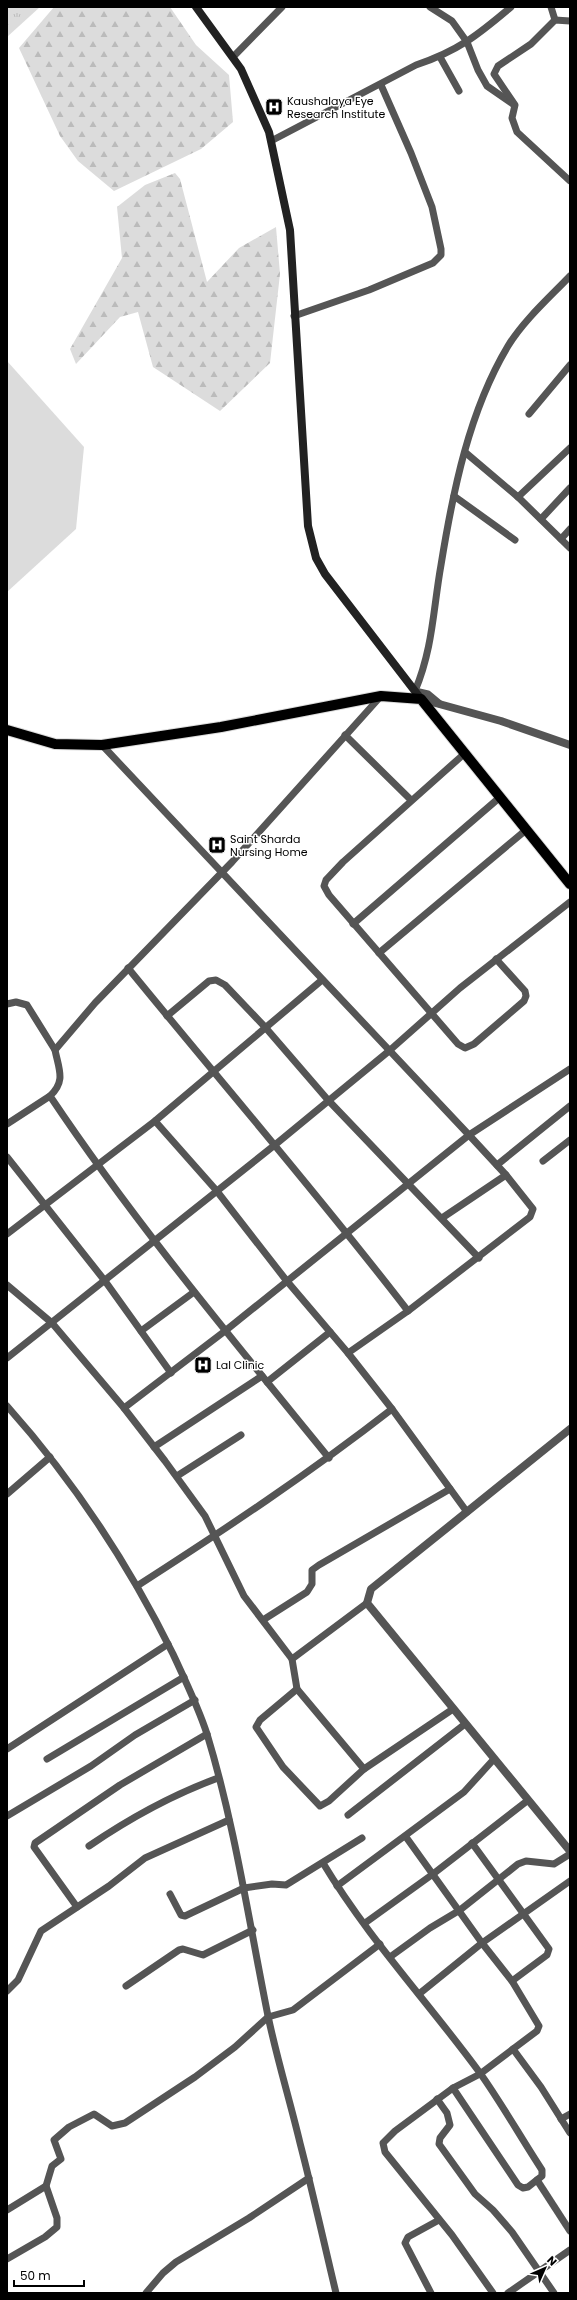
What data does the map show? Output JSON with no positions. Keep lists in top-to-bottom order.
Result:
{
  "places": {
    "hospital": ["Kaushalaya Eye Research Institute", "Saint Sharda Nursing Home", "Lal Clinic"]
  },
  "scale_bar": "50 m",
  "north": "top right"
}
